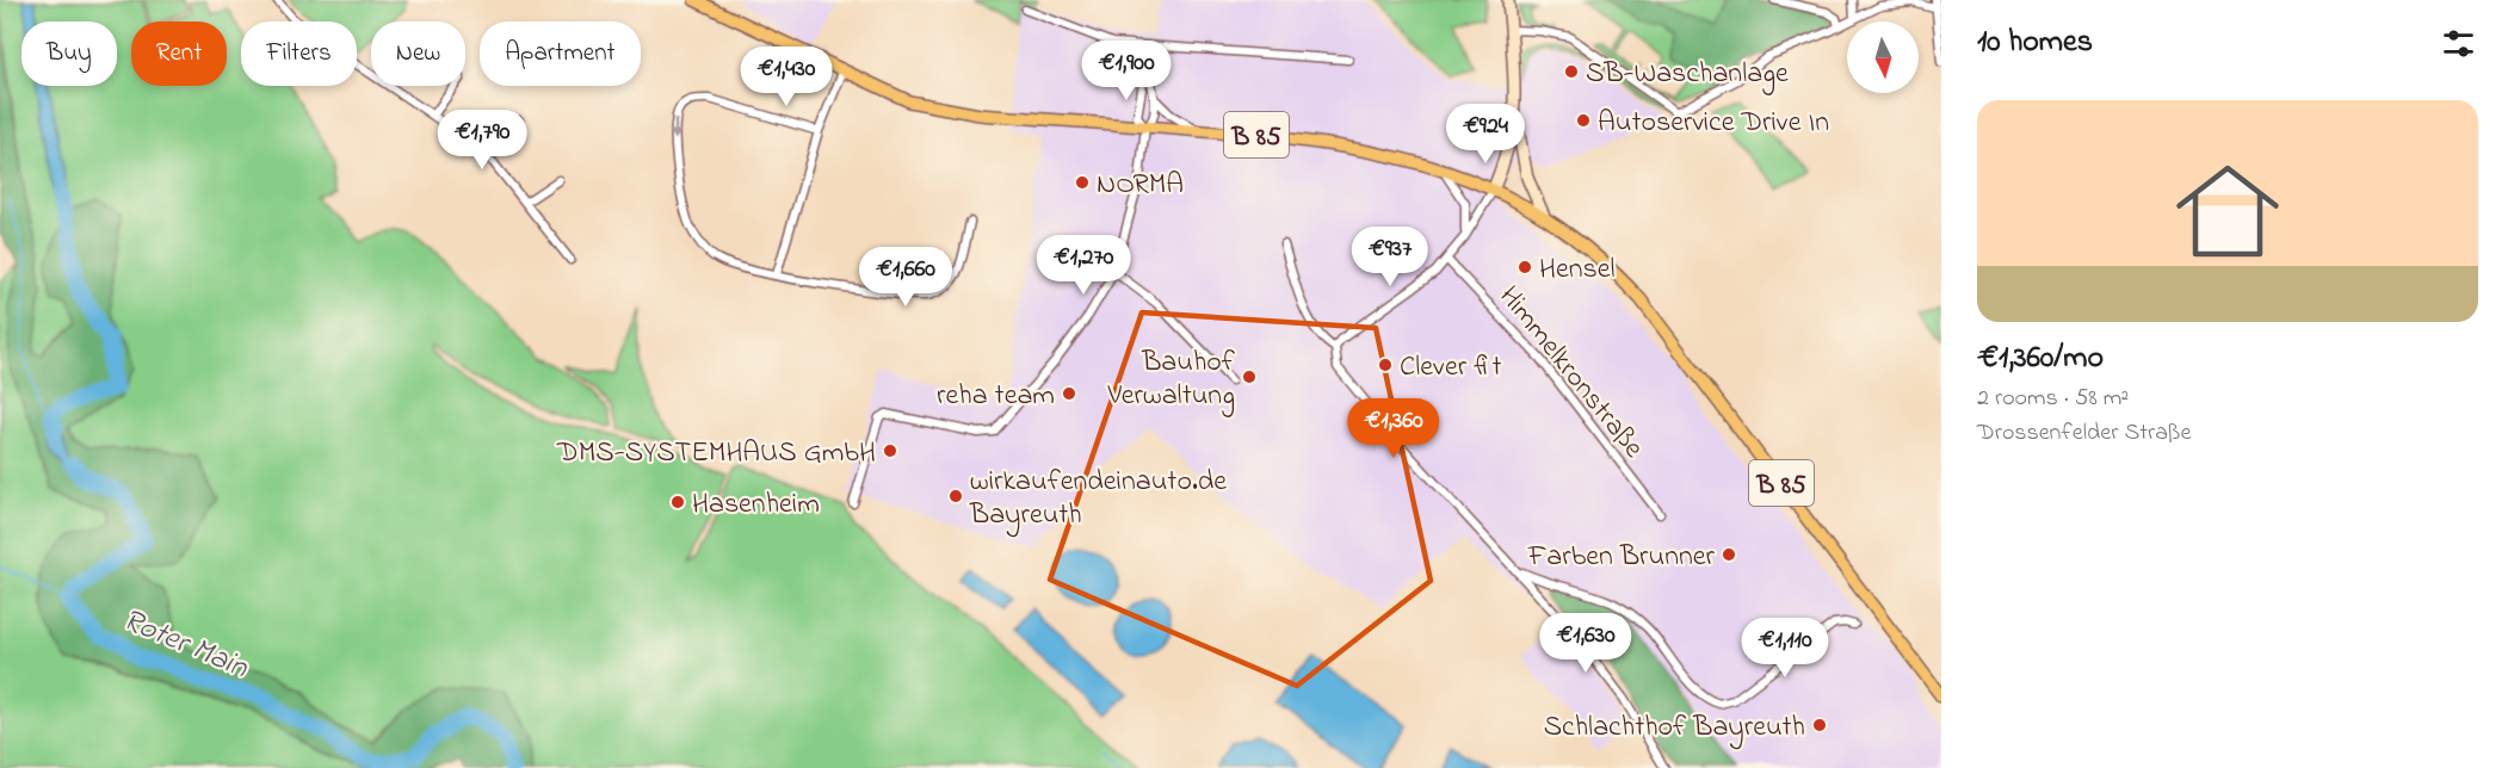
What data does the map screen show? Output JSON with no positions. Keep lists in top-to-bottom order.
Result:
{
  "streets": {
    "main road": ["B 85"],
    "street": ["Himmelkronstraße"]
  },
  "water": ["Roter Main"],
  "places": [
    "SB-Waschanlage",
    "Autoservice Drive In",
    "NORMA",
    "Hensel",
    "Clever fit",
    "Bauhof Verwaltung",
    "reha team",
    "DMS-SYSTEMHAUS GmbH",
    "wirkaufendeinauto.de Bayreuth",
    "Hasenheim",
    "Farben Brunner",
    "Schlachthof Bayreuth"
  ],
  "north": "bottom",
  "page": {
    "heading": "10 homes",
    "chip": [
      "Buy",
      "Rent",
      "Filters",
      "New",
      "Apartment"
    ],
    "price": [
      "€1,900",
      "€1,430",
      "€924",
      "€1,790",
      "€937",
      "€1,270",
      "€1,660",
      "€1,360",
      "€1,630",
      "€1,110"
    ],
    "list": [
      {
        "name": "€1,360/mo",
        "note": "2 rooms · 58 m² · Drossenfelder Straße"
      }
    ]
  }
}
